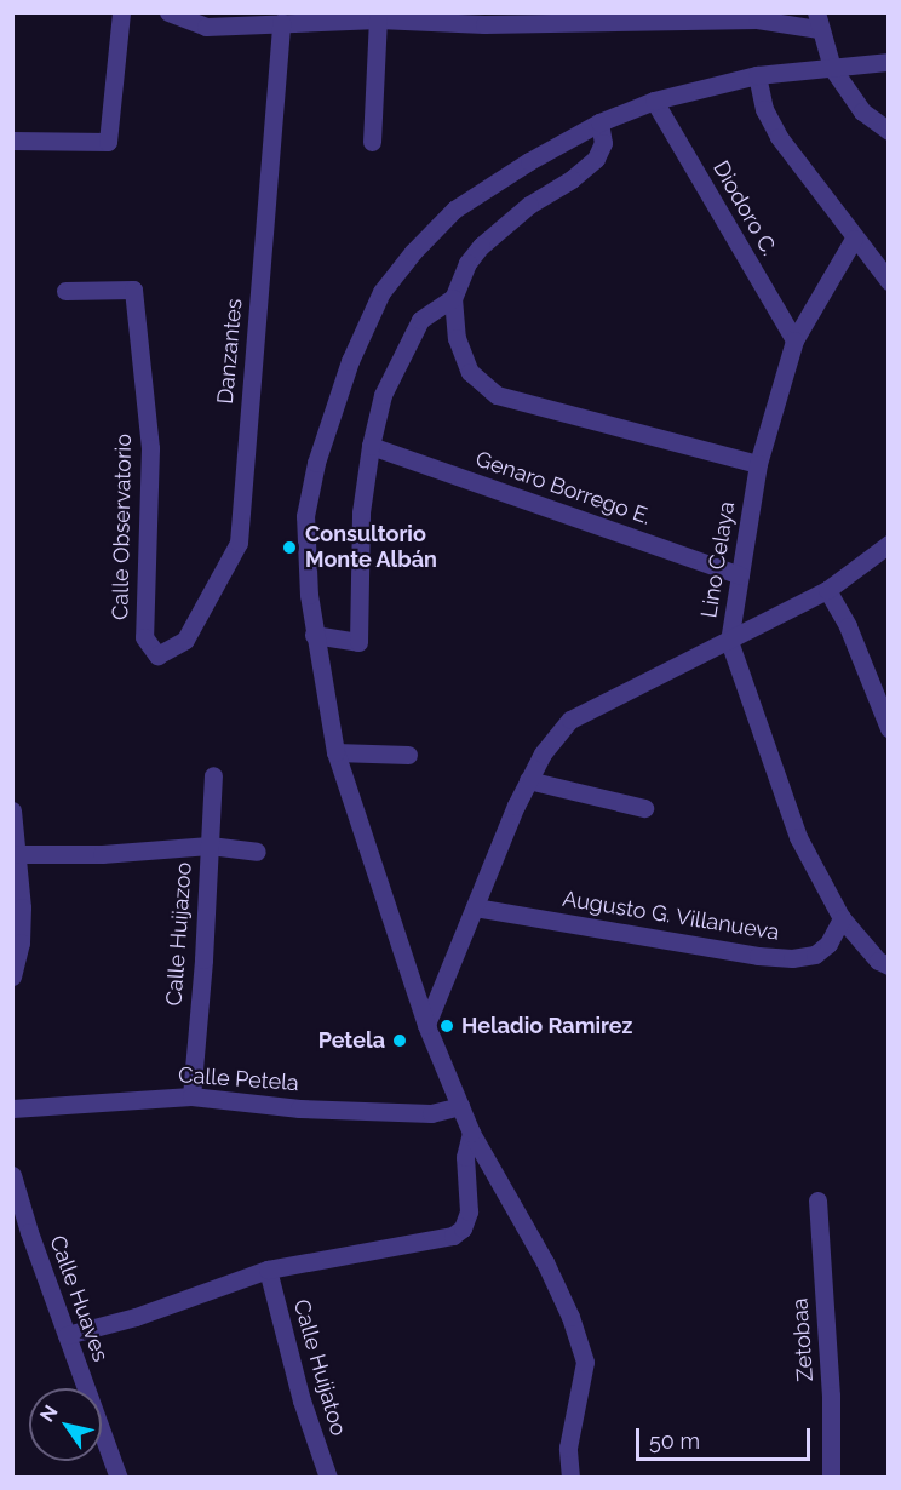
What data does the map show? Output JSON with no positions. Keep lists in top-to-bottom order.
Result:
{
  "streets": {
    "street": [
      "Diodoro C.",
      "Danzantes",
      "Genaro Borrego E.",
      "Calle Observatorio",
      "Lino Celaya",
      "Augusto G. Villanueva",
      "Calle Huijazoo",
      "Calle Petela",
      "Calle Huaves",
      "Zetobaa",
      "Calle Huijatoo"
    ]
  },
  "crossings": [
    ["Diodoro C.", "Lino Celaya"],
    ["Danzantes", "Calle Observatorio"],
    ["Genaro Borrego E.", "Lino Celaya"],
    ["Lino Celaya", "Augusto G. Villanueva"],
    ["Calle Huijazoo", "Calle Petela"]
  ],
  "places": ["Consultorio Monte Albán", "Heladio Ramirez", "Petela"],
  "scale_bar": "50 m",
  "north": "top left"
}
